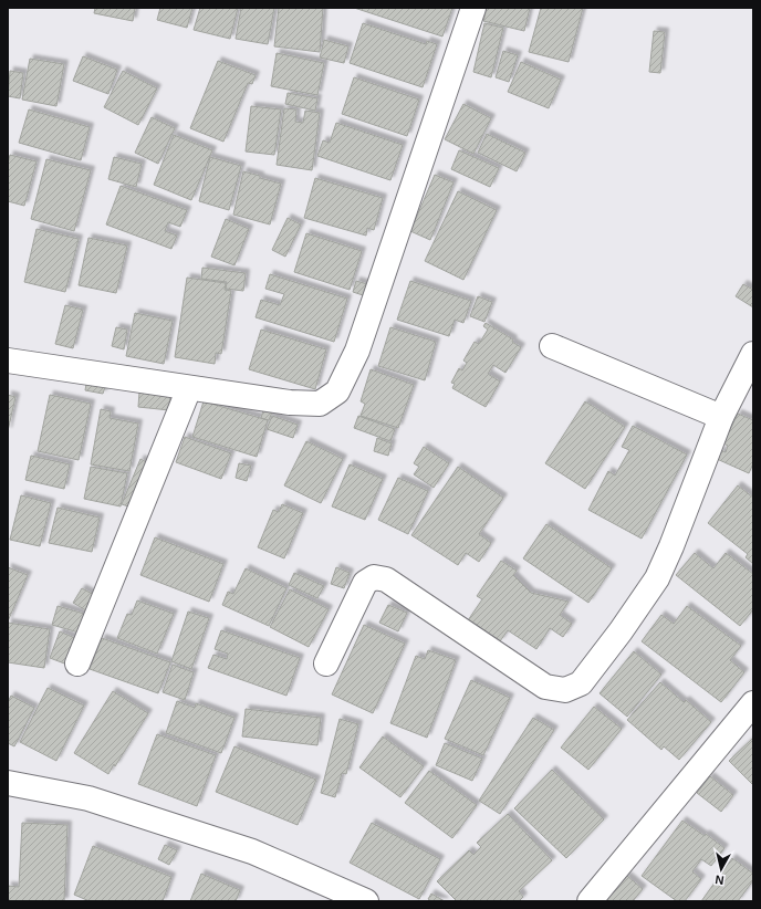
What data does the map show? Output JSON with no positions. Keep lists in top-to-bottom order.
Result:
{
  "north": "bottom"
}
